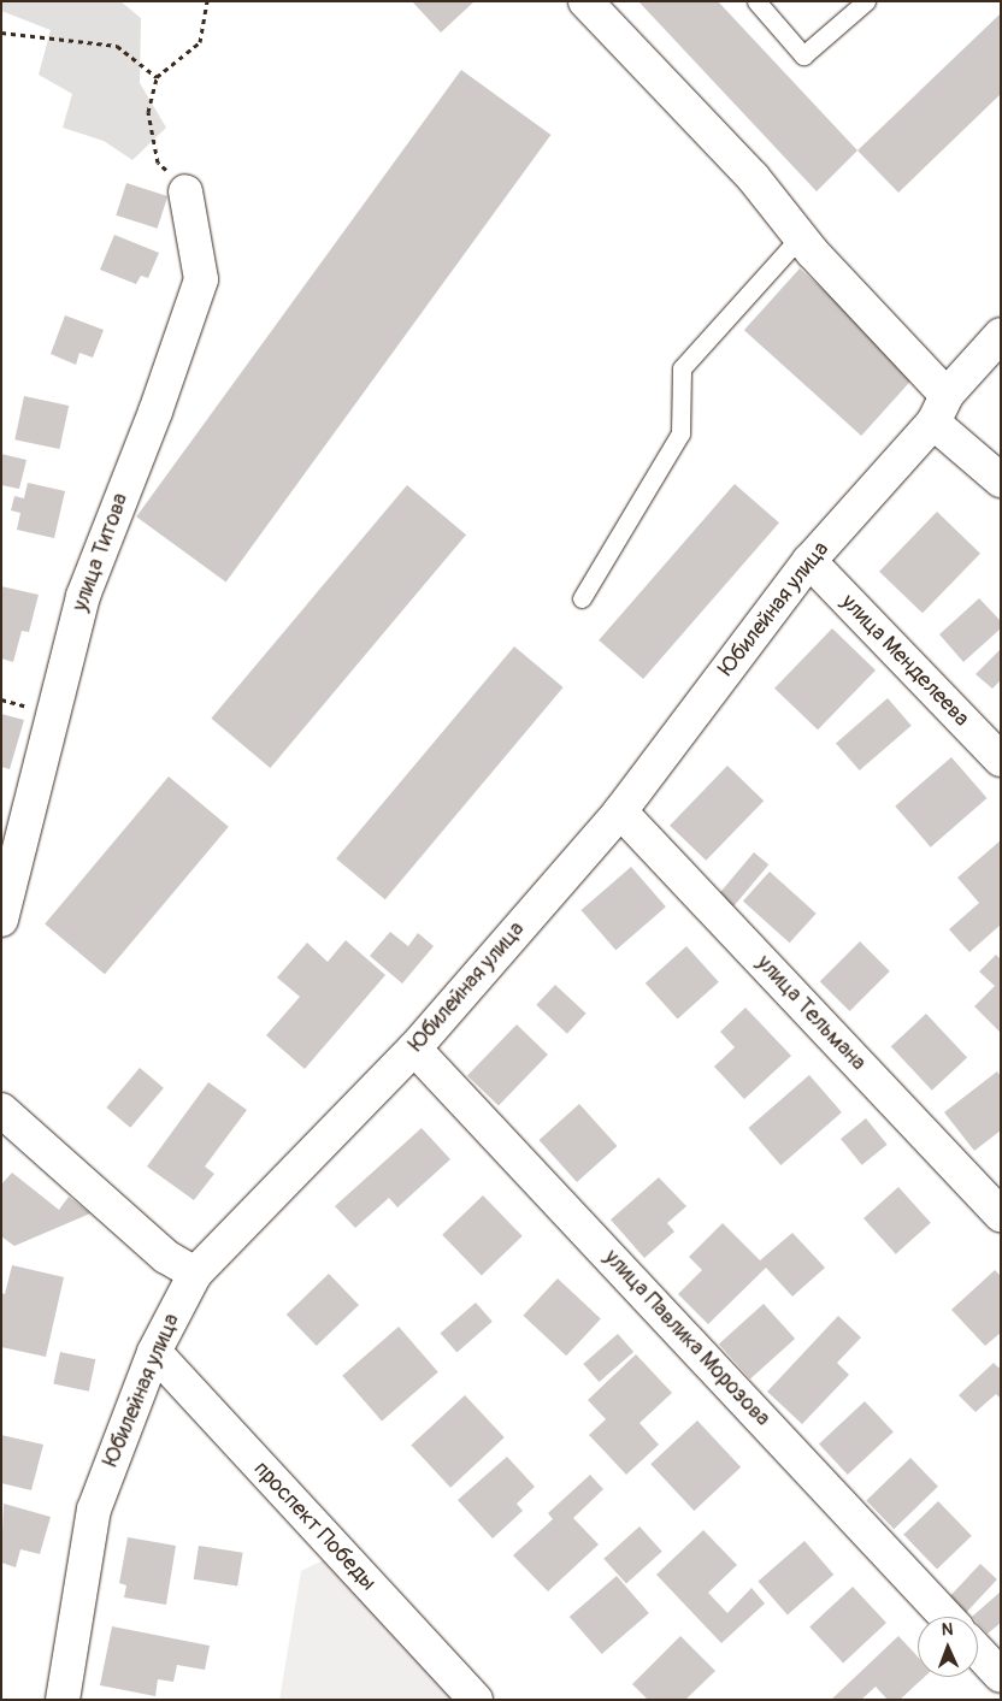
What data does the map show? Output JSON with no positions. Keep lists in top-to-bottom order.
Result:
{
  "streets": {
    "street": [
      "улица Титова",
      "Юбилейная улица",
      "улица Менделеева",
      "улица Тельмана",
      "улица Павлика Морозова",
      "проспект Победы"
    ]
  },
  "crossings": [
    ["Юбилейная улица", "улица Менделеева"],
    ["Юбилейная улица", "улица Тельмана"],
    ["Юбилейная улица", "улица Павлика Морозова"],
    ["Юбилейная улица", "проспект Победы"]
  ],
  "north": "top"
}
